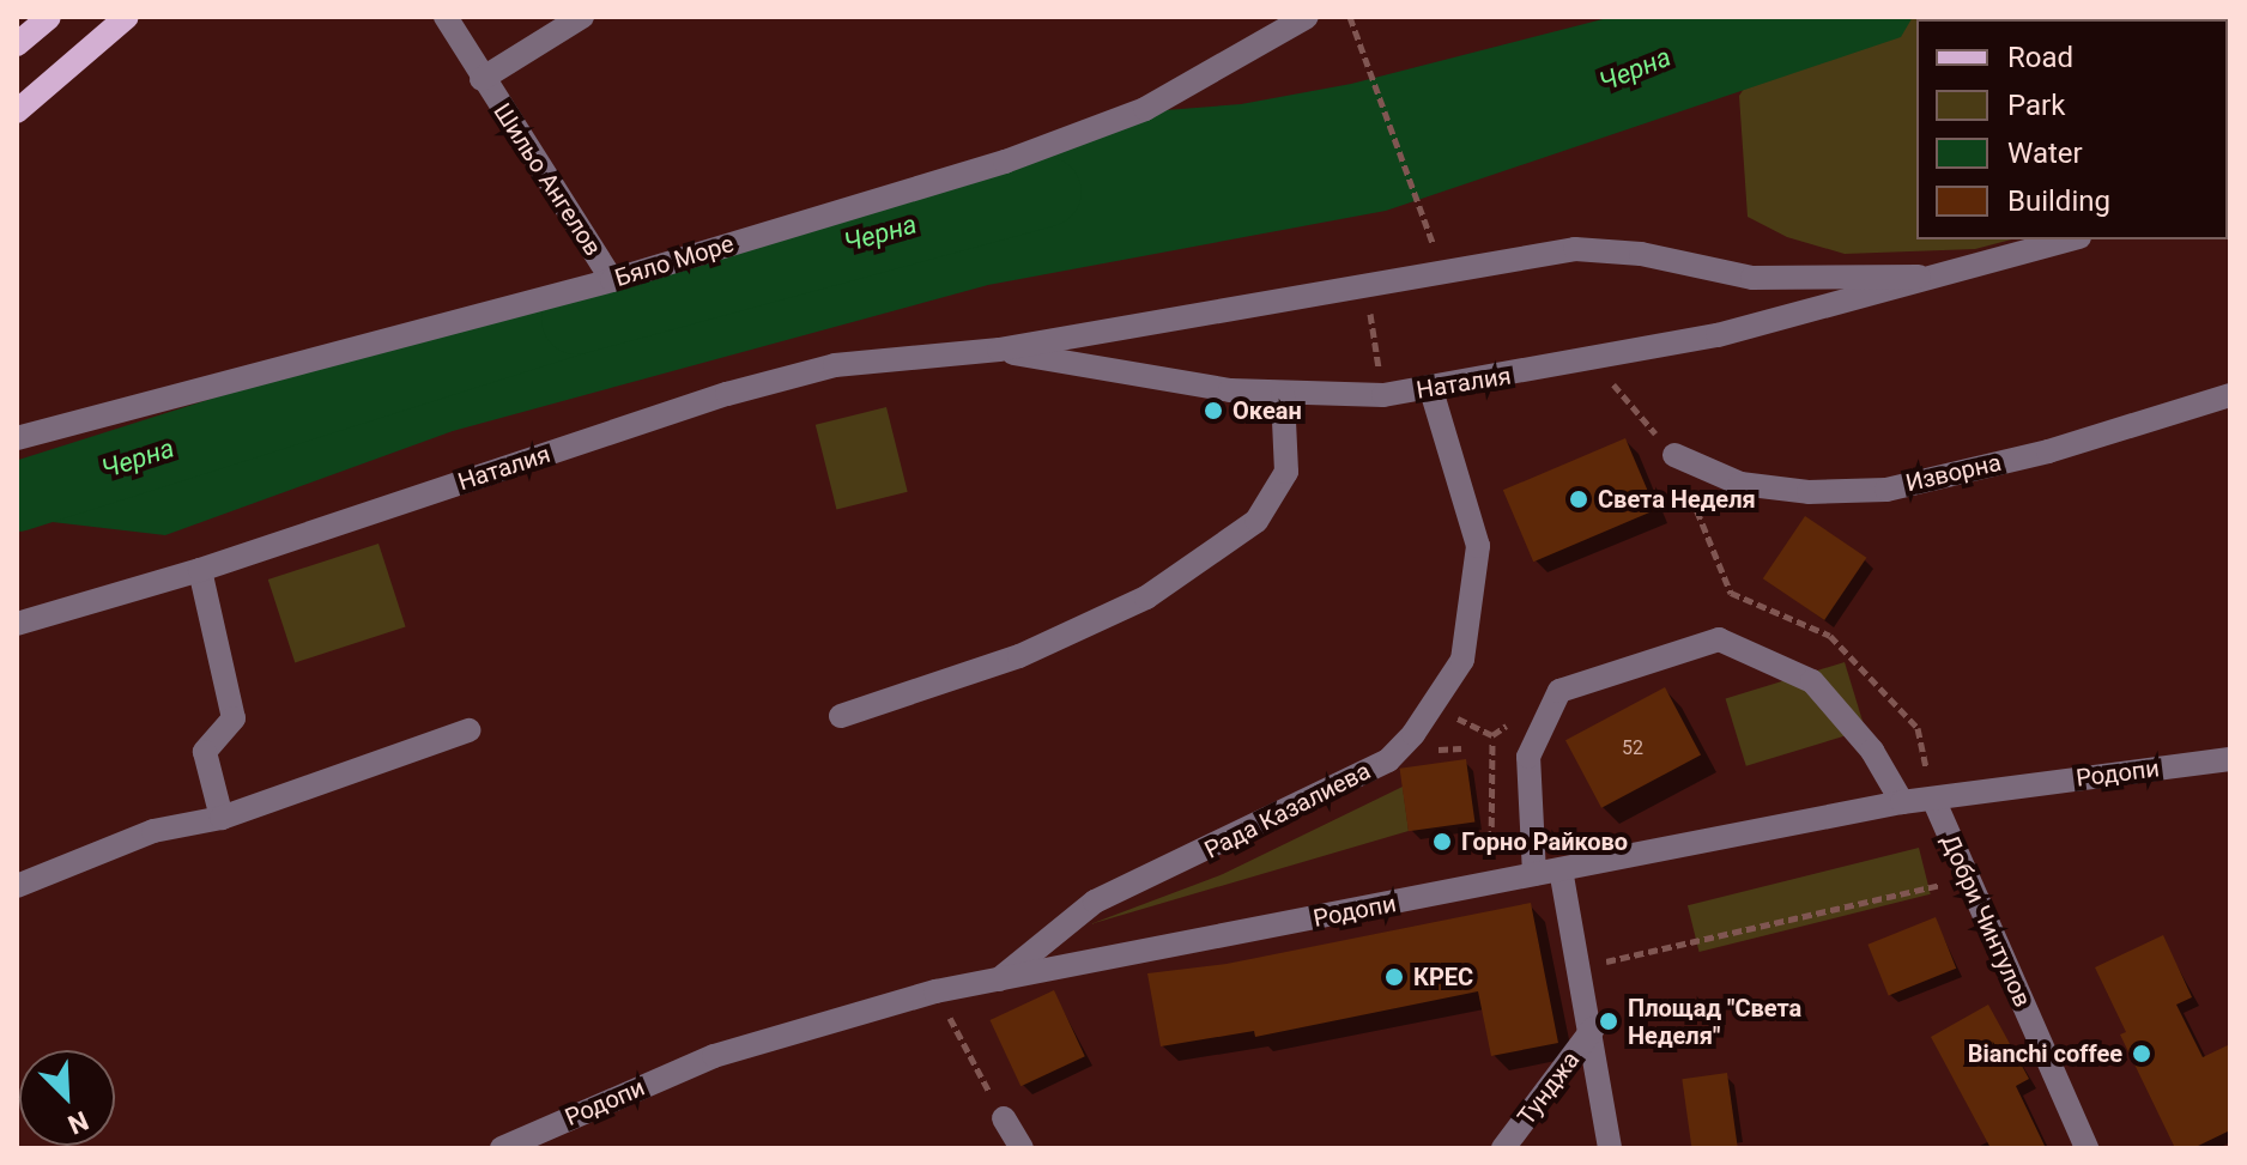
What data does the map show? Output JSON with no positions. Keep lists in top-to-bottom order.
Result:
{
  "streets": {
    "street": [
      "Шильо Ангелов",
      "Бяло Море",
      "Наталия",
      "Изворна",
      "Родопи",
      "Рада Казалиева",
      "Добри Чинтулов",
      "Тунджа"
    ]
  },
  "crossings": [
    ["Шильо Ангелов", "Бяло Море"],
    ["Наталия", "Рада Казалиева"],
    ["Родопи", "Рада Казалиева"],
    ["Родопи", "Добри Чинтулов"]
  ],
  "water": ["Черна"],
  "places": [
    "Океан",
    "Света Неделя",
    "Горно Райково",
    "КРЕС",
    "Площад \"Света Неделя\"",
    "Bianchi coffee"
  ],
  "house_numbers": ["52"],
  "legend": [
    "Road",
    "Park",
    "Water",
    "Building"
  ],
  "north": "bottom right"
}
